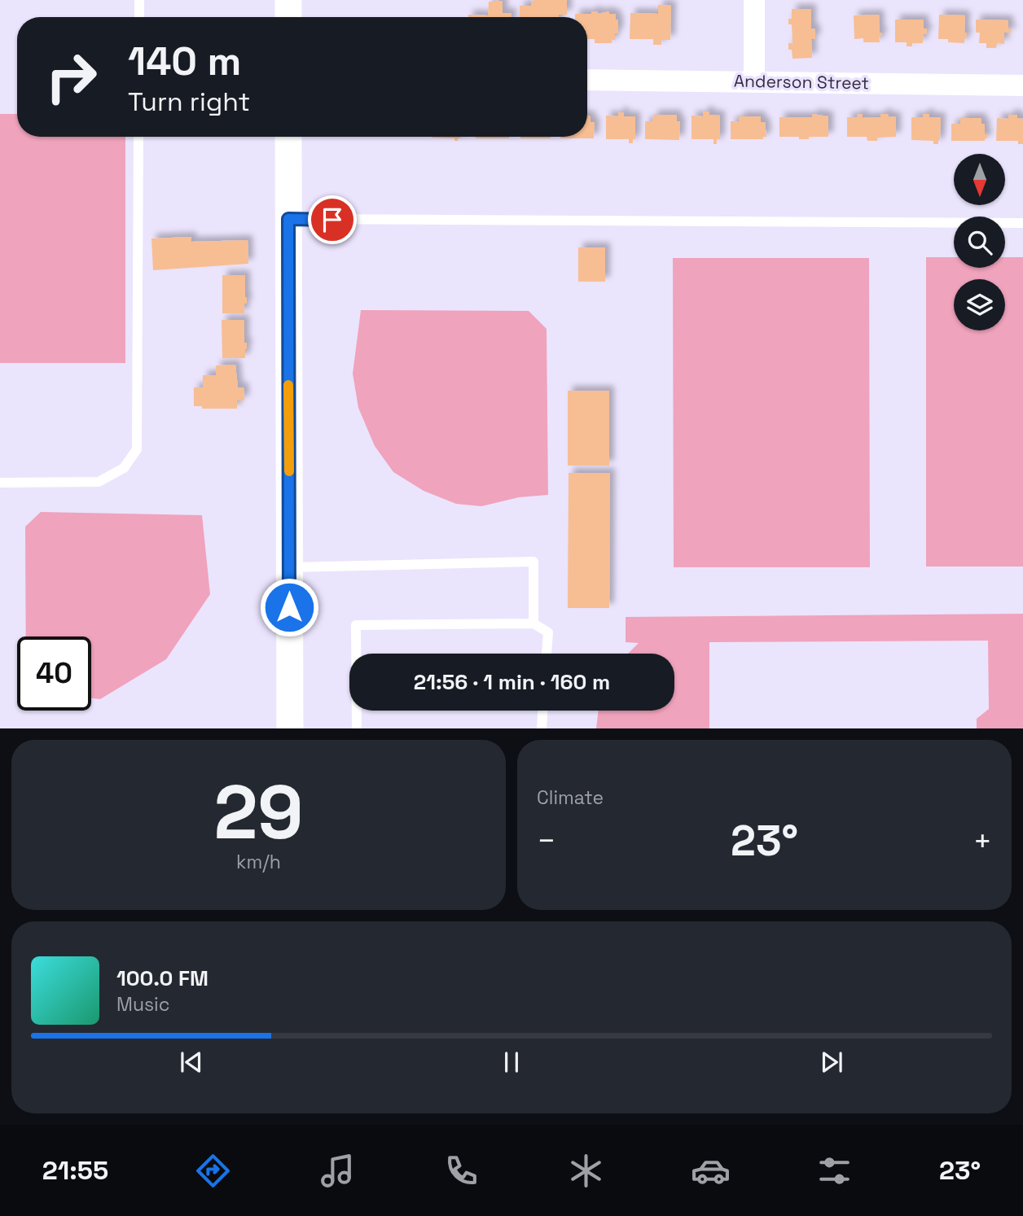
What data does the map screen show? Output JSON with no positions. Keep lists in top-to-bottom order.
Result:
{
  "streets": {
    "street": ["Anderson Street"]
  },
  "north": "bottom",
  "page": {
    "turn": ["140 m", "Turn right"],
    "limit": "40",
    "trip": "21:56 · 1 min · 160 m",
    "tile": [
      ["29", "km/h"],
      "Climate"
    ],
    "heat": ["−", "23°", "+"],
    "song": ["100.0 FM", "Music"],
    "tabs": ["21:55", "23°"]
  }
}
